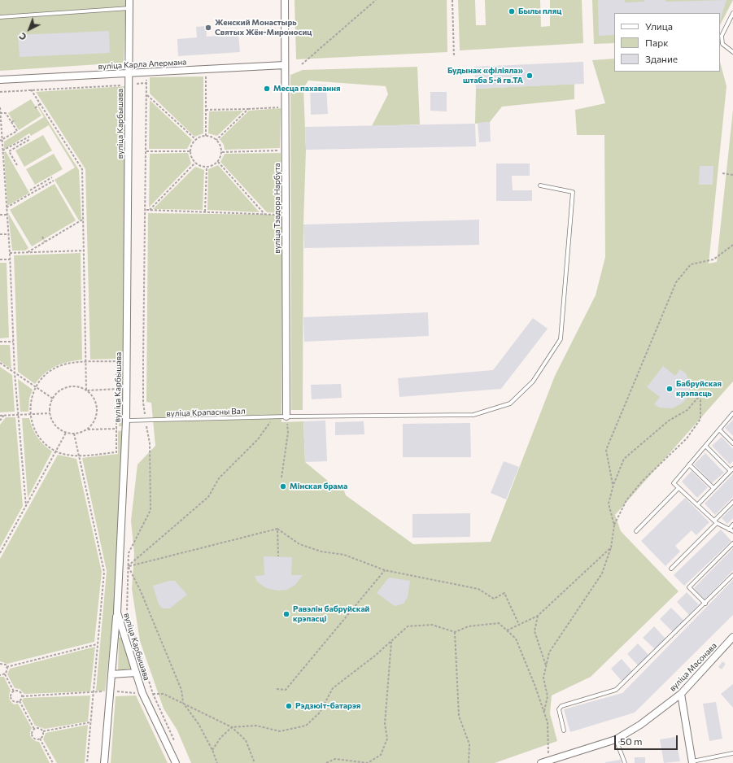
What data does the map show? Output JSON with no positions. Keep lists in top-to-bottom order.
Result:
{
  "streets": {
    "street": [
      "вуліца Карла Апермана",
      "вуліца Карбышава",
      "вуліца Тэадора Нарбута",
      "вуліца Масонава"
    ],
    "lane": ["вуліца Крапасны Вал"]
  },
  "crossings": [
    ["вуліца Карла Апермана", "вуліца Карбышава"],
    ["вуліца Карла Апермана", "вуліца Тэадора Нарбута"],
    ["вуліца Карбышава", "вуліца Крапасны Вал"],
    ["вуліца Тэадора Нарбута", "вуліца Крапасны Вал"]
  ],
  "places": [
    "Былы пляц",
    "Женский Монастырь Святых Жён-Мироносиц",
    "Будынак «філіяла» штаба 5-й гв.ТА",
    "Месца пахавання",
    "Бабруйская крэпасць",
    "Мінская брама",
    "Равэлін бабруйскай крэпасці",
    "Рэдзюіт-батарэя"
  ],
  "legend": ["Улица", "Парк", "Здание"],
  "scale_bar": "50 m",
  "north": "bottom left"
}
